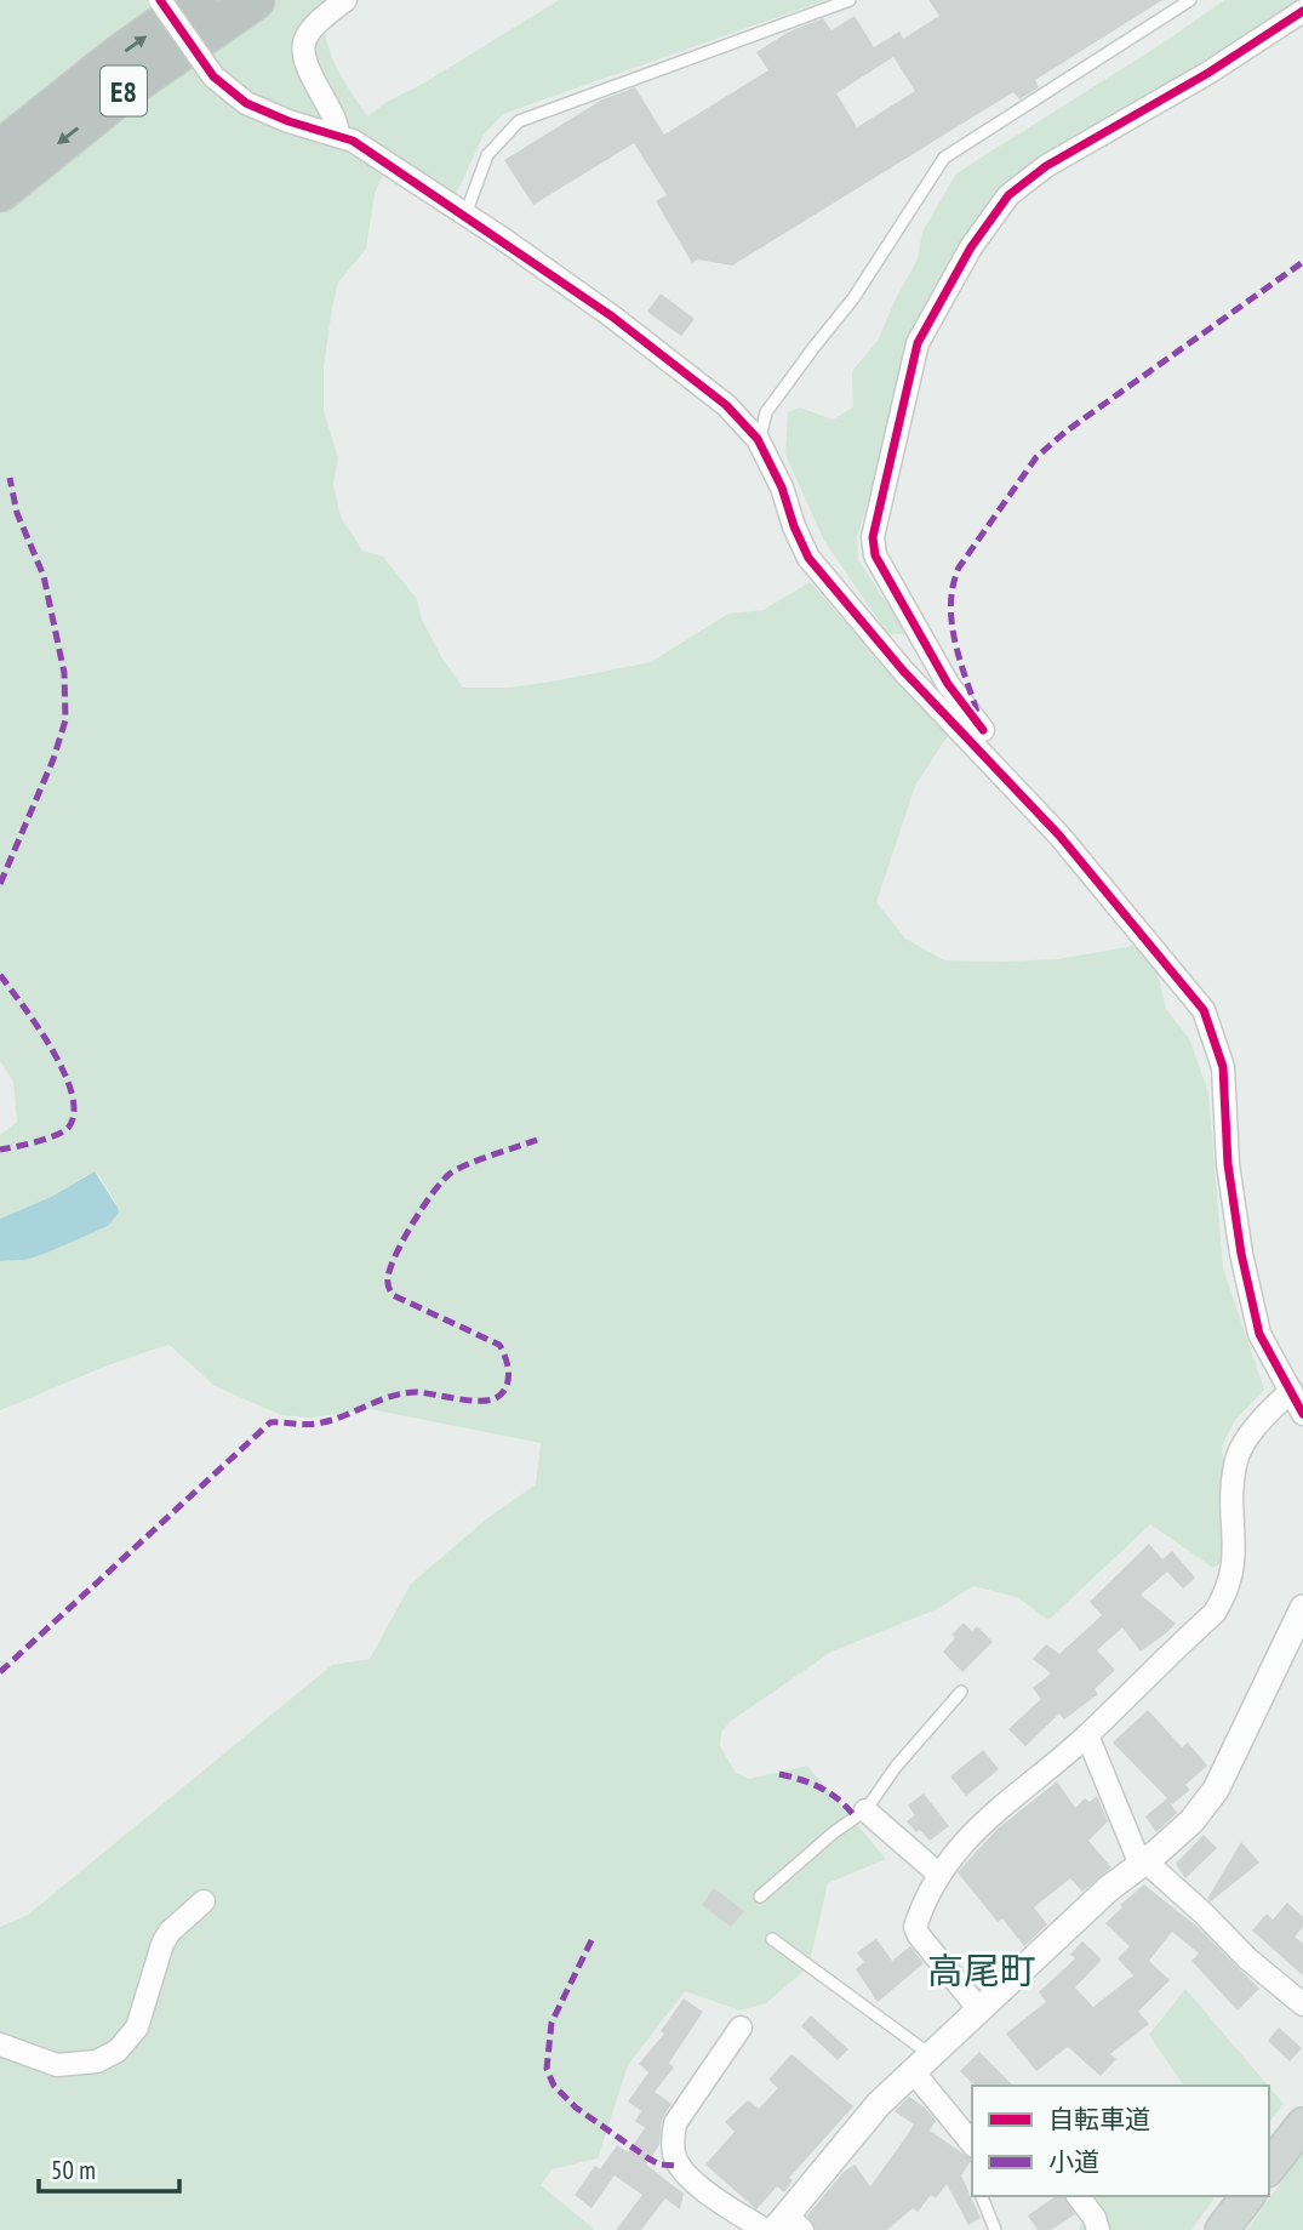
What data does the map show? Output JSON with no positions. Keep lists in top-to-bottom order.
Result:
{
  "streets": {
    "highway": ["E8"]
  },
  "districts": ["高尾町"],
  "legend": ["自転車道", "小道"],
  "scale_bar": "50 m"
}
